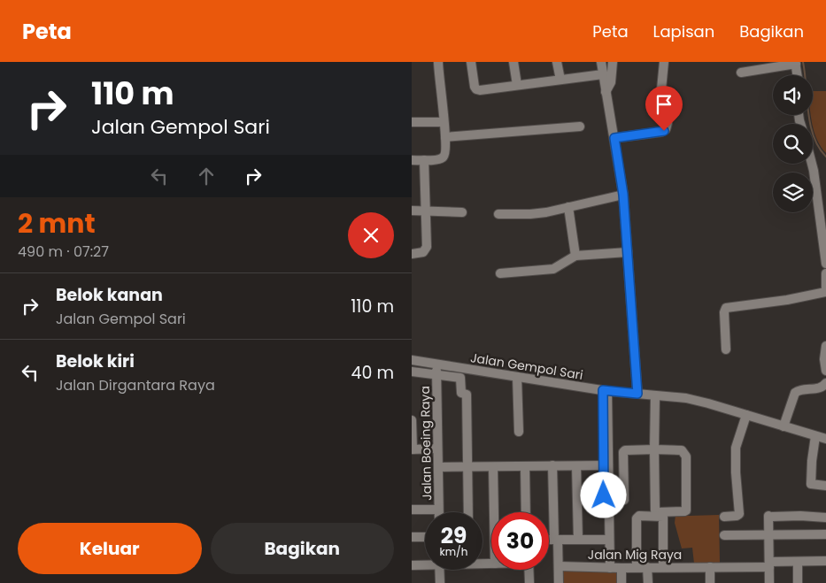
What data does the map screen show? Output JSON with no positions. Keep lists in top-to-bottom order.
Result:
{
  "streets": {
    "street": ["Jalan Gempol Sari", "Jalan Boeing Raya", "Jalan Mig Raya"]
  },
  "crossings": [
    ["Jalan Gempol Sari", "Jalan Boeing Raya"]
  ],
  "page": {
    "header": "Peta",
    "nav": ["Peta", "Lapisan", "Bagikan"],
    "turn": ["110 m", "Jalan Gempol Sari"],
    "heading": ["2 mnt", "490 m · 07:27"],
    "list": [
      {
        "name": "Belok kanan",
        "note": "Jalan Gempol Sari",
        "value": "110 m"
      },
      {
        "name": "Belok kiri",
        "note": "Jalan Dirgantara Raya",
        "value": "40 m"
      }
    ],
    "speed": "29 km/h",
    "limit": "30",
    "buttons": ["Keluar", "Bagikan"]
  }
}
